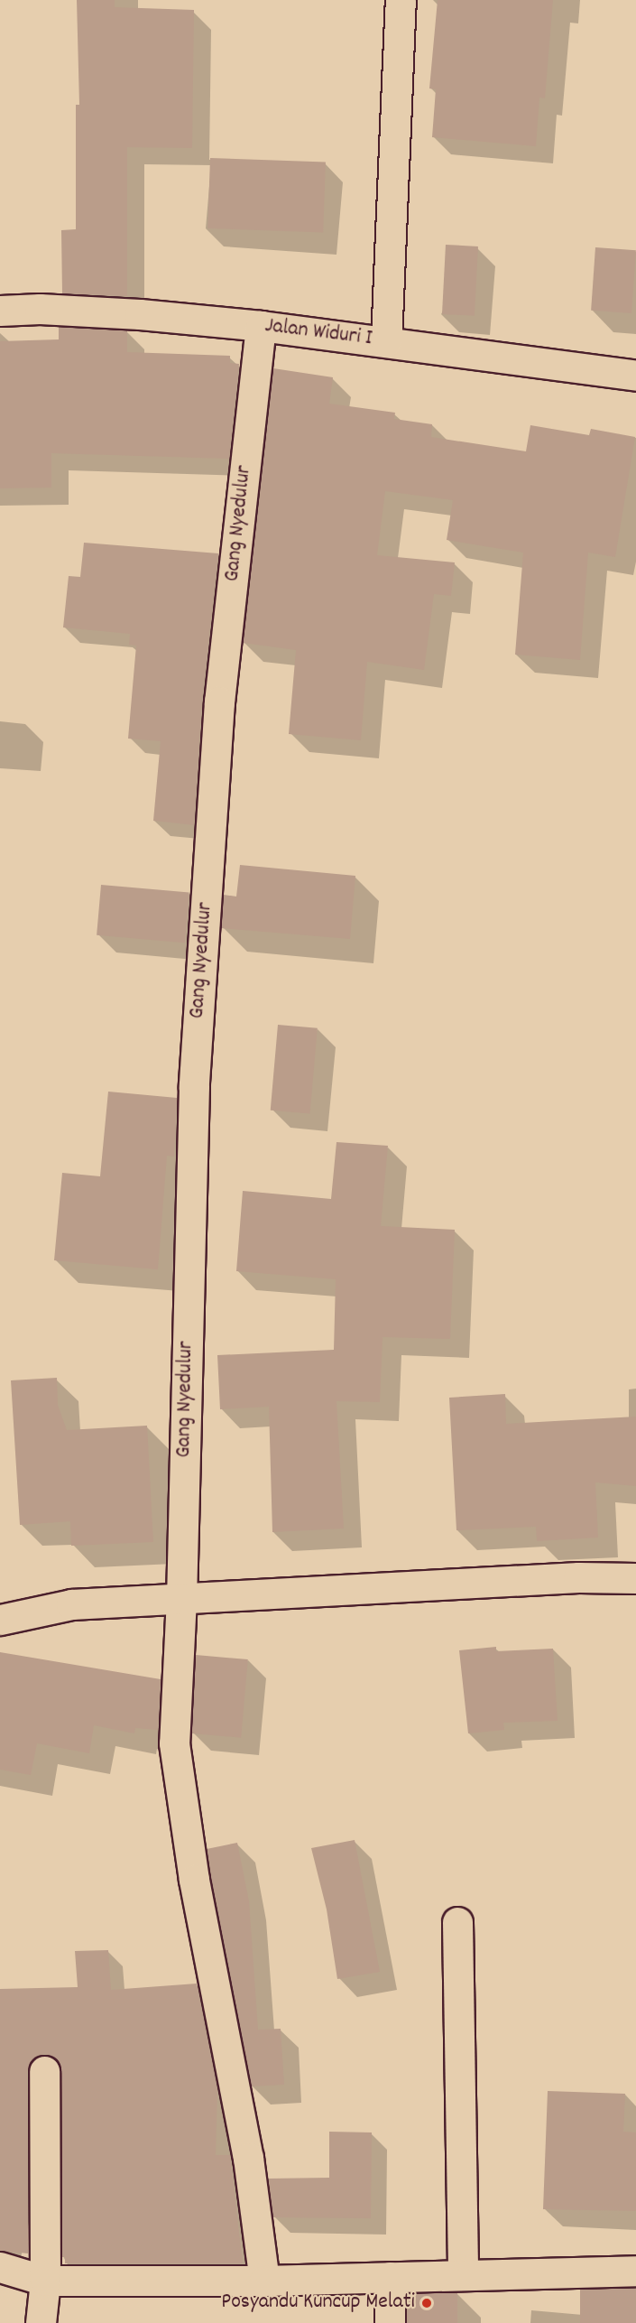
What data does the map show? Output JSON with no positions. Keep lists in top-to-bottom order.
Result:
{
  "streets": {
    "street": ["Jalan Widuri I", "Gang Nyedulur"]
  },
  "crossings": [
    ["Jalan Widuri I", "Gang Nyedulur"]
  ],
  "places": ["Posyandu Kuncup Melati"]
}
